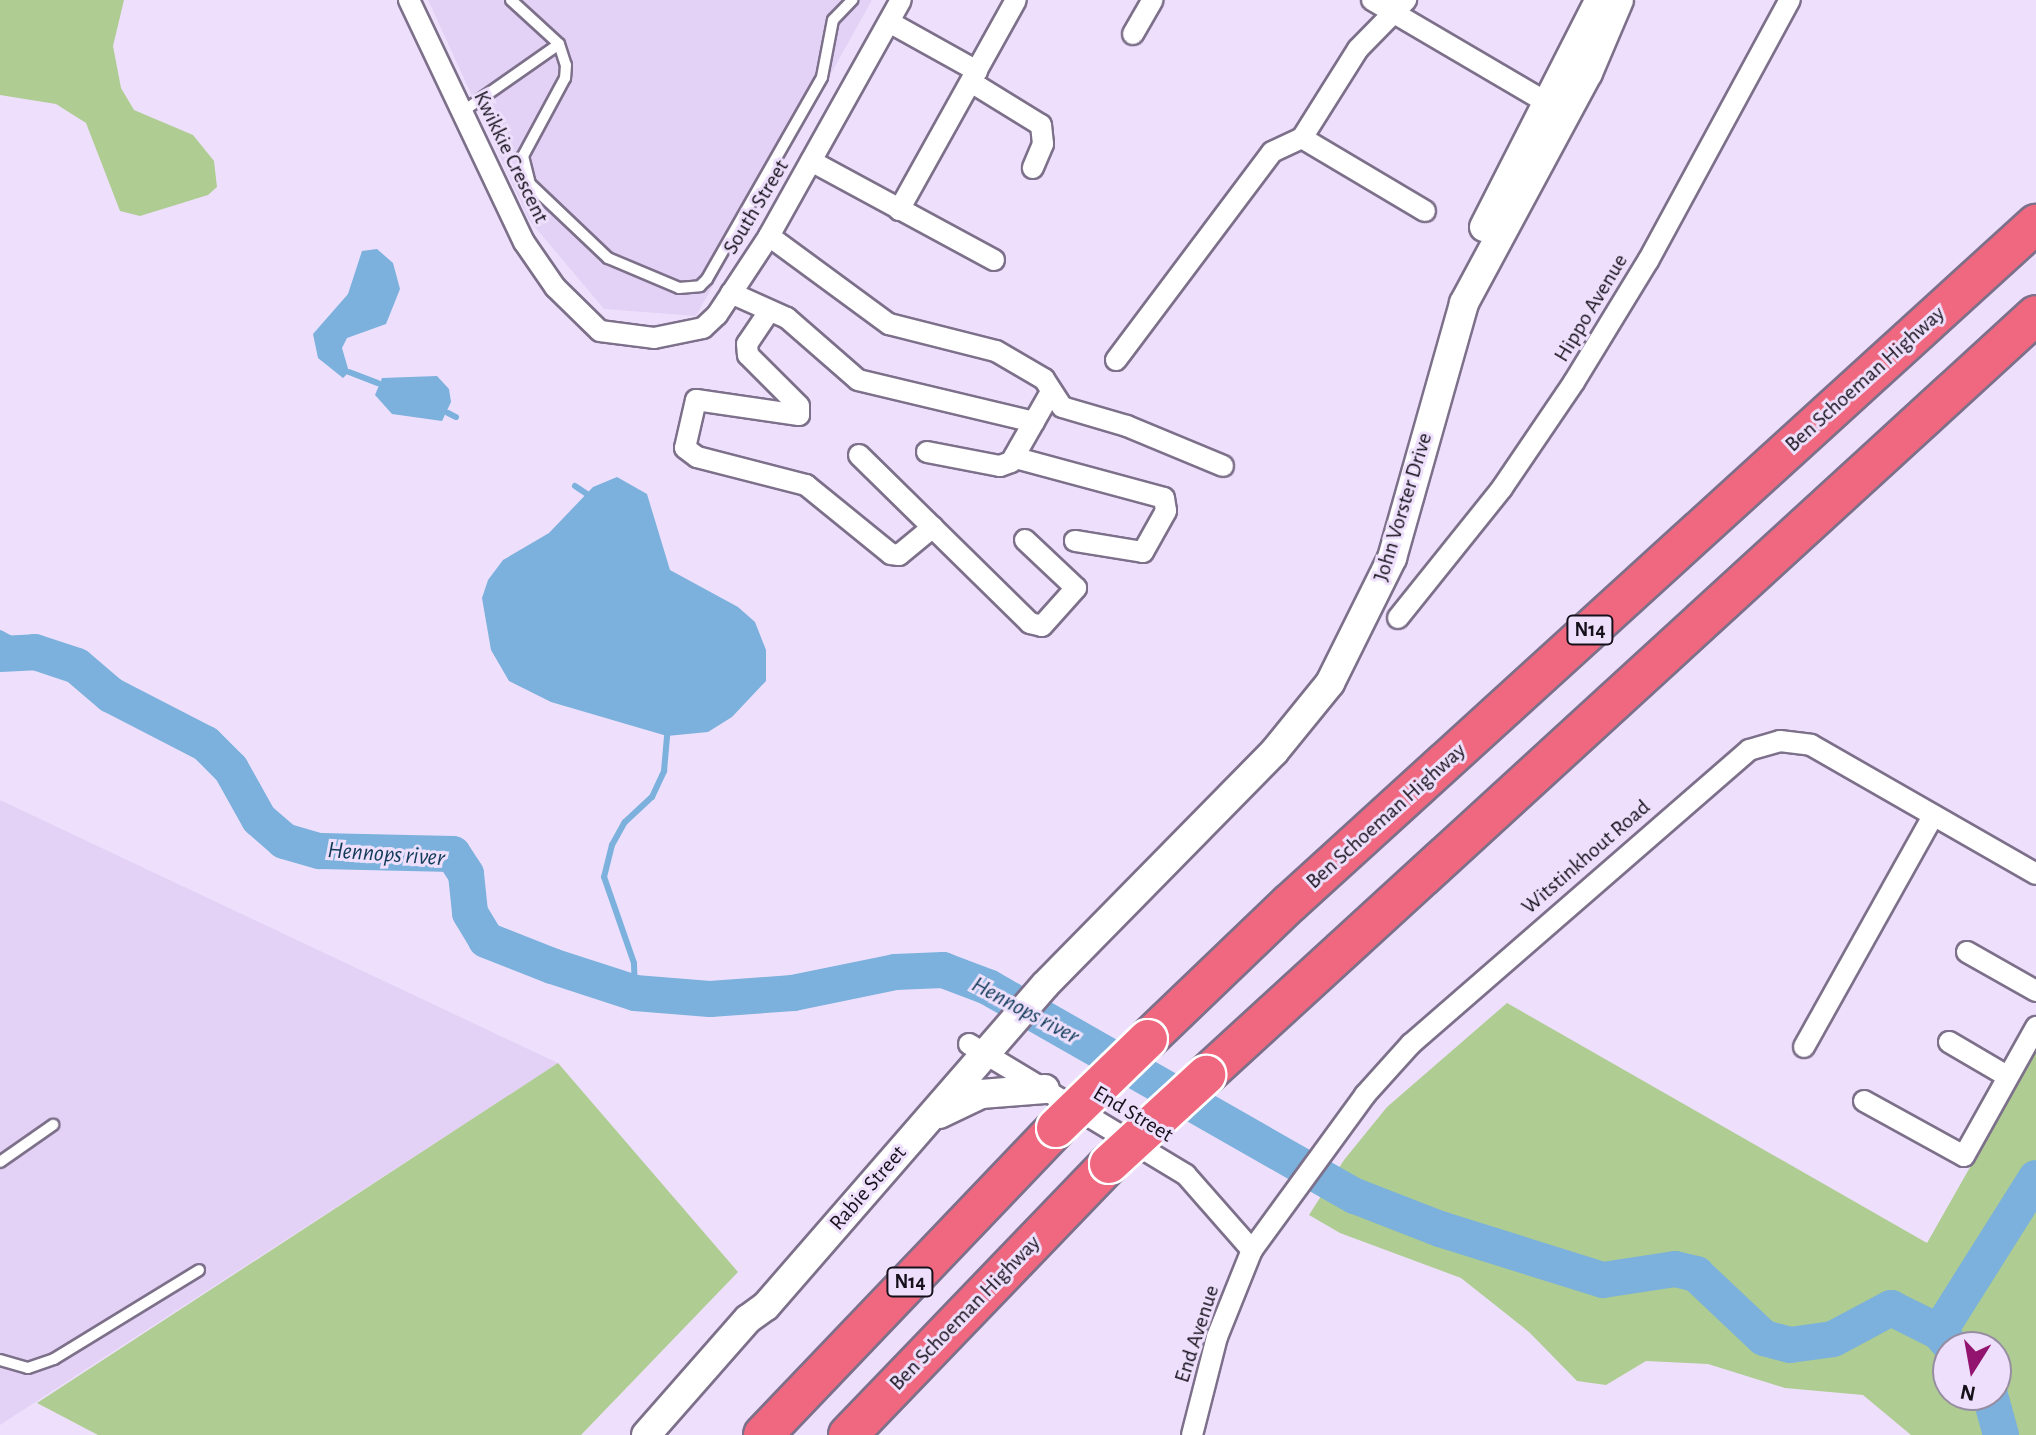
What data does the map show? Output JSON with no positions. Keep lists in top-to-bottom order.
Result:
{
  "streets": {
    "highway": ["Ben Schoeman Highway", "N14"],
    "main road": ["John Vorster Drive", "Rabie Street"],
    "street": [
      "Kwikkie Crescent",
      "South Street",
      "Hippo Avenue",
      "Witstinkhout Road",
      "End Street",
      "End Avenue"
    ]
  },
  "crossings": [
    ["Kwikkie Crescent", "South Street"],
    ["John Vorster Drive", "End Street"],
    ["John Vorster Drive", "Rabie Street"],
    ["Witstinkhout Road", "End Street"],
    ["Witstinkhout Road", "End Avenue"],
    ["End Street", "Rabie Street"],
    ["End Street", "End Avenue"]
  ],
  "water": ["Hennops river"],
  "north": "bottom"
}
